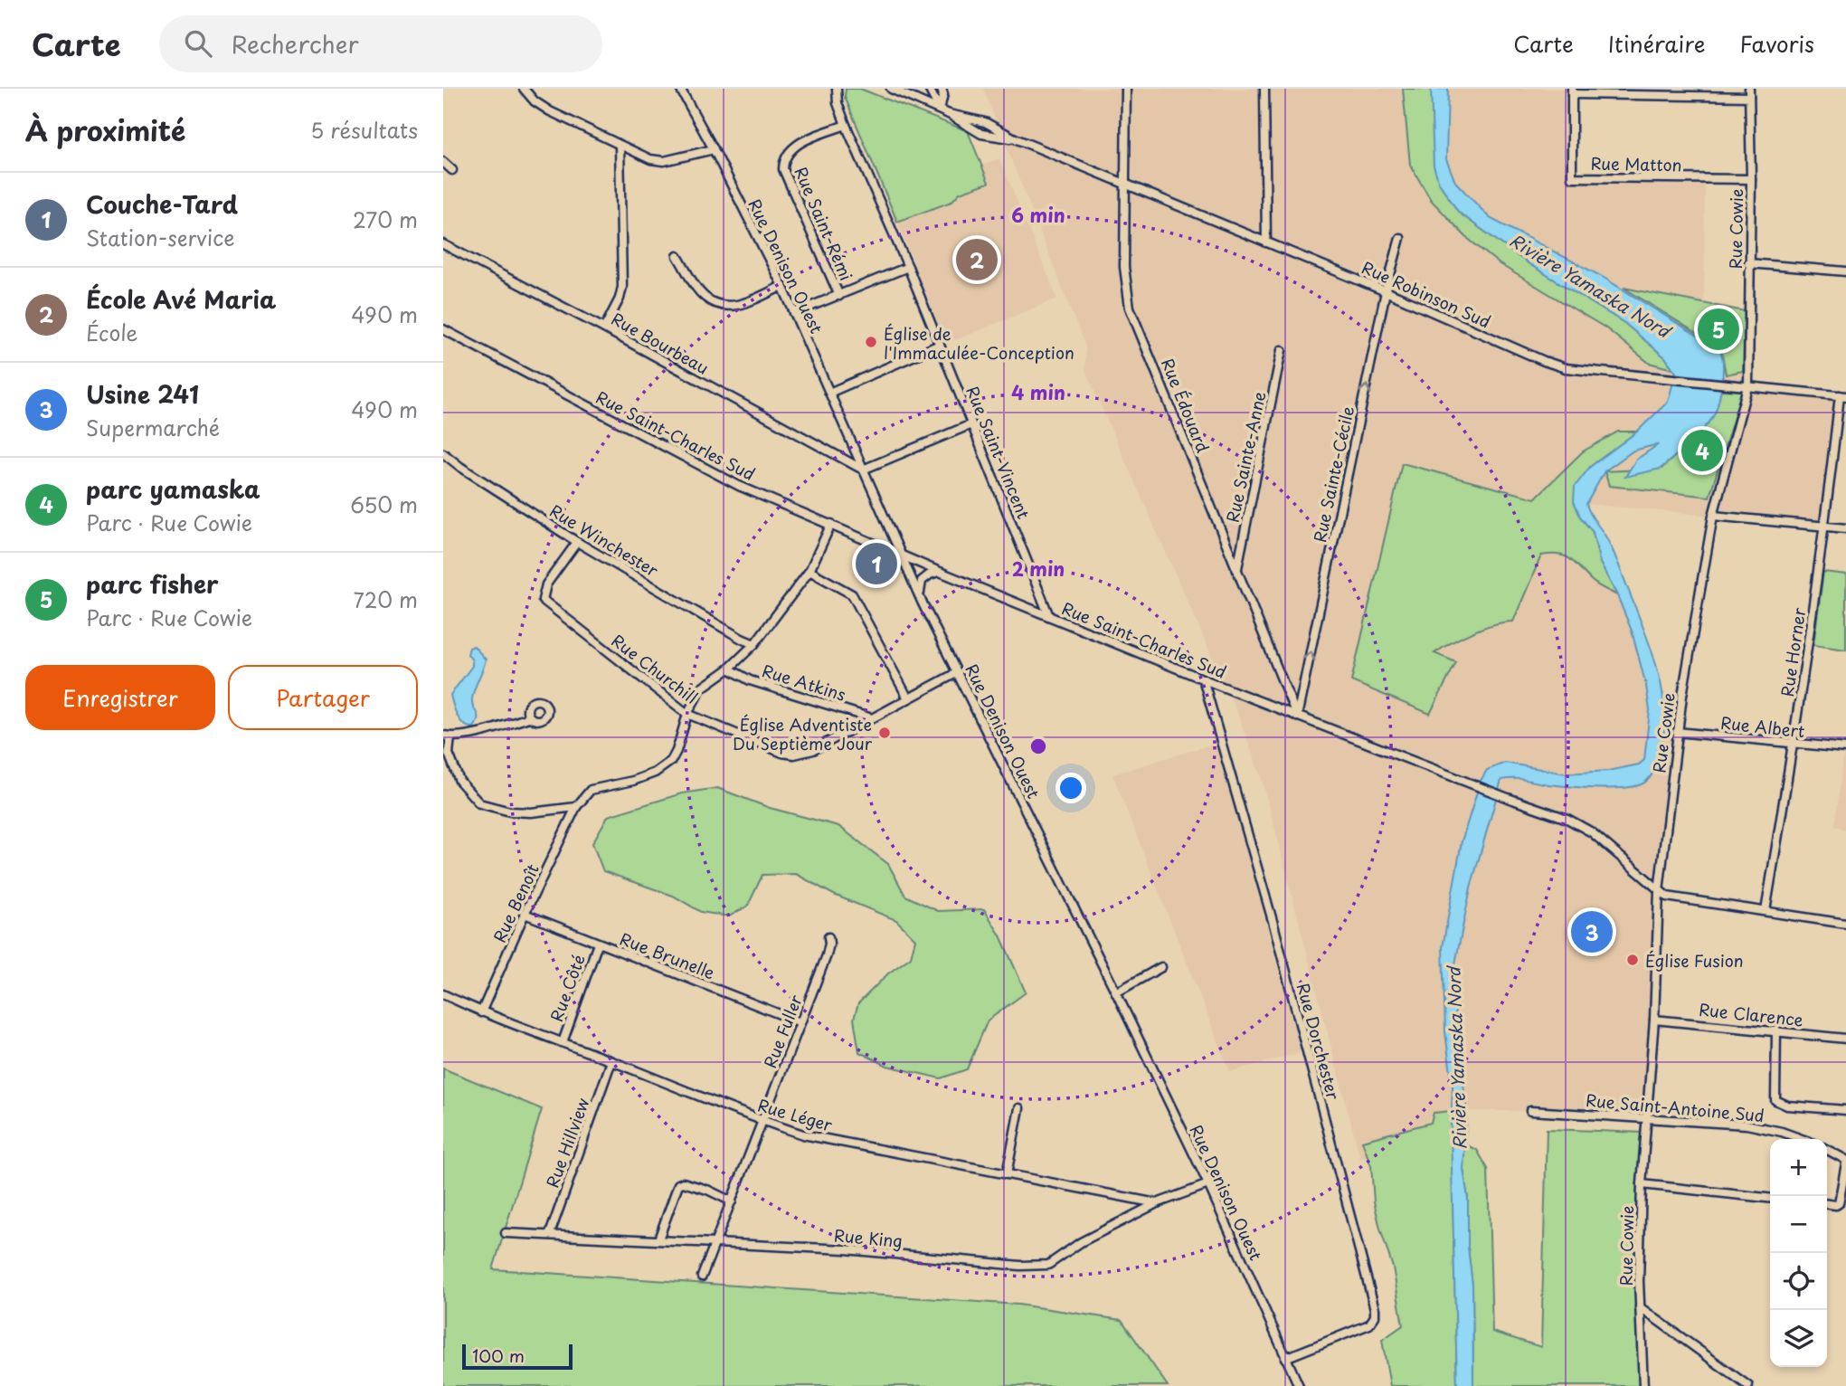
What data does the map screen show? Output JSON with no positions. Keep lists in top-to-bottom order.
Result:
{
  "streets": {
    "street": [
      "Rue Matton",
      "Rue Saint-Rémi",
      "Rue Cowie",
      "Rue Denison Ouest",
      "Rue Robinson Sud",
      "Rue Bourbeau",
      "Rue Édouard",
      "Rue Saint-Charles Sud",
      "Rue Saint-Vincent",
      "Rue Sainte-Anne",
      "Rue Sainte-Cécile",
      "Rue Winchester",
      "Rue Horner",
      "Rue Churchill",
      "Rue Atkins",
      "Rue Albert",
      "Rue Benoît",
      "Rue Brunelle",
      "Rue Côté",
      "Rue Clarence",
      "Rue Fuller",
      "Rue Dorchester",
      "Rue Saint-Antoine Sud",
      "Rue Léger",
      "Rue Hillview",
      "Rue King"
    ]
  },
  "crossings": [
    ["Rue Matton", "Rue Cowie"],
    ["Rue Saint-Rémi", "Rue Saint-Vincent"],
    ["Rue Cowie", "Rue Robinson Sud"],
    ["Rue Cowie", "Rue Saint-Charles Sud"],
    ["Rue Cowie", "Rue Albert"],
    ["Rue Cowie", "Rue Clarence"],
    ["Rue Cowie", "Rue Saint-Antoine Sud"],
    ["Rue Denison Ouest", "Rue Bourbeau"],
    ["Rue Denison Ouest", "Rue Saint-Charles Sud"],
    ["Rue Denison Ouest", "Rue Churchill"],
    ["Rue Denison Ouest", "Rue Dorchester"],
    ["Rue Denison Ouest", "Rue King"],
    ["Rue Robinson Sud", "Rue Édouard"],
    ["Rue Robinson Sud", "Rue Sainte-Cécile"],
    ["Rue Robinson Sud", "Rue Horner"],
    ["Rue Édouard", "Rue Saint-Charles Sud"],
    ["Rue Édouard", "Rue Sainte-Anne"],
    ["Rue Édouard", "Rue Sainte-Cécile"],
    ["Rue Saint-Charles Sud", "Rue Saint-Vincent"],
    ["Rue Saint-Charles Sud", "Rue Sainte-Cécile"],
    ["Rue Saint-Charles Sud", "Rue Horner"],
    ["Rue Saint-Charles Sud", "Rue Dorchester"],
    ["Rue Winchester", "Rue Churchill"],
    ["Rue Horner", "Rue Albert"],
    ["Rue Churchill", "Rue Atkins"],
    ["Rue Benoît", "Rue Brunelle"],
    ["Rue Benoît", "Rue Léger"],
    ["Rue Brunelle", "Rue Côté"],
    ["Rue Brunelle", "Rue Fuller"],
    ["Rue Côté", "Rue Léger"],
    ["Rue Fuller", "Rue Léger"],
    ["Rue Fuller", "Rue King"],
    ["Rue Léger", "Rue Hillview"],
    ["Rue Léger", "Rue King"],
    ["Rue Hillview", "Rue King"]
  ],
  "one_way": ["Rue Sainte-Cécile"],
  "water": ["Rivière Yamaska Nord"],
  "places": ["Église de l'Immaculée-Conception", "Église Adventiste Du Septième Jour", "Église Fusion"],
  "scale_bar": "100 m",
  "page": {
    "header": "Carte",
    "search": "Rechercher",
    "nav": ["Carte", "Itinéraire", "Favoris"],
    "heading": ["À proximité", "5 résultats"],
    "list": [
      {
        "mark": "1",
        "name": "Couche-Tard",
        "note": "Station-service",
        "value": "270 m"
      },
      {
        "mark": "2",
        "name": "École Avé Maria",
        "note": "École",
        "value": "490 m"
      },
      {
        "mark": "3",
        "name": "Usine 241",
        "note": "Supermarché",
        "value": "490 m"
      },
      {
        "mark": "4",
        "name": "parc yamaska",
        "note": "Parc · Rue Cowie",
        "value": "650 m"
      },
      {
        "mark": "5",
        "name": "parc fisher",
        "note": "Parc · Rue Cowie",
        "value": "720 m"
      }
    ],
    "pins": [
      "2",
      "5",
      "4",
      "1",
      "3"
    ],
    "buttons": ["Enregistrer", "Partager"],
    "map_buttons": ["+", "−"],
    "scale": "100 m"
  },
  "rings": ["6 min", "4 min", "2 min"]
}
